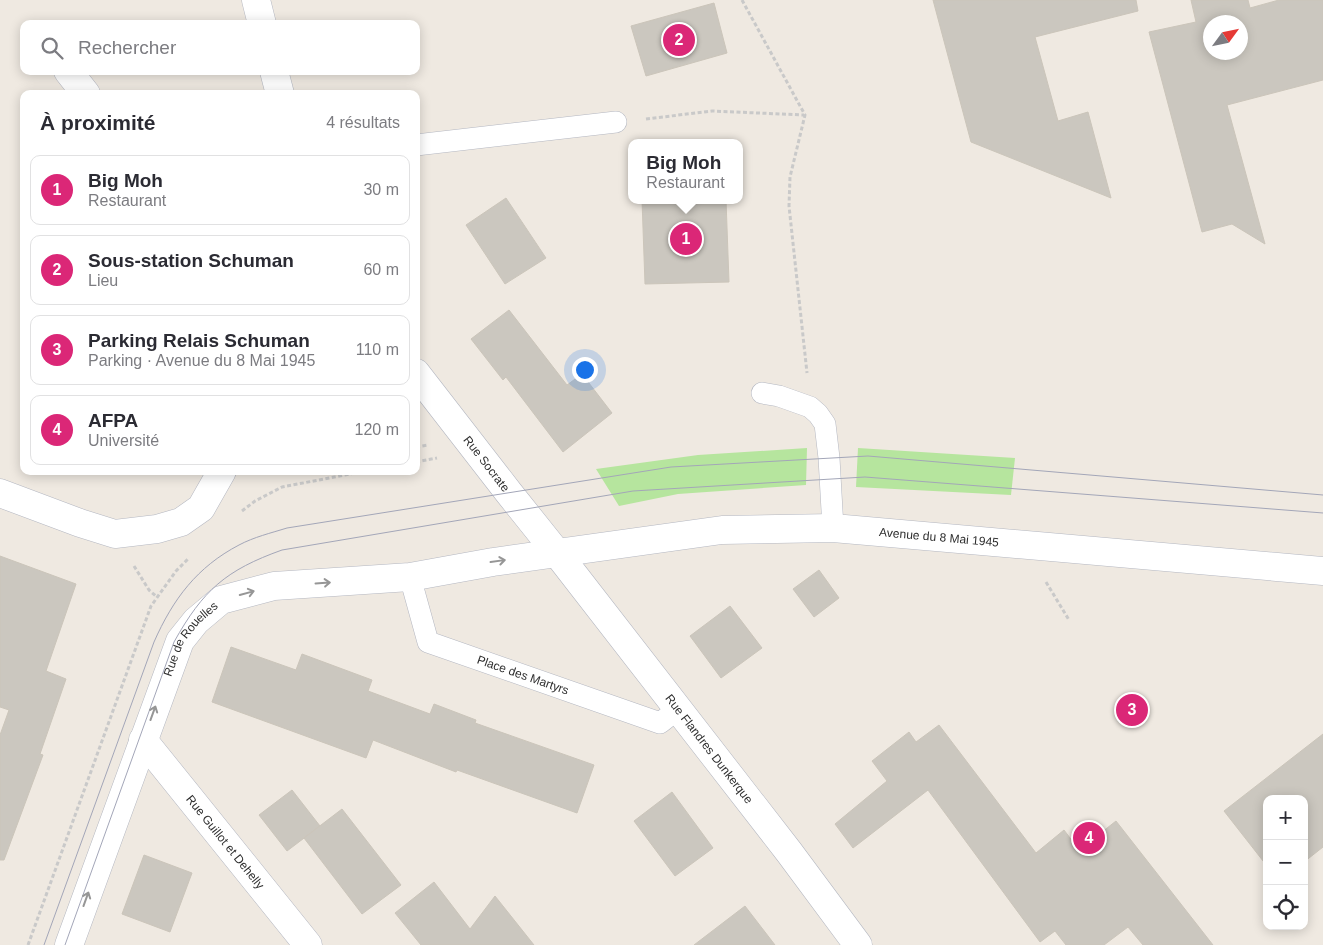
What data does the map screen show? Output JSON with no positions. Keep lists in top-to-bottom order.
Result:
{
  "streets": {
    "street": [
      "Rue Socrate",
      "Avenue du 8 Mai 1945",
      "Rue de Rouelles",
      "Rue Flandres Dunkerque",
      "Rue Guillot et Dehelly"
    ],
    "lane": ["Place des Martyrs"]
  },
  "crossings": [
    ["Rue Socrate", "Avenue du 8 Mai 1945"],
    ["Rue Socrate", "Rue de Rouelles"],
    ["Rue Socrate", "Rue Flandres Dunkerque"],
    ["Avenue du 8 Mai 1945", "Rue de Rouelles"],
    ["Avenue du 8 Mai 1945", "Rue Flandres Dunkerque"],
    ["Rue de Rouelles", "Place des Martyrs"],
    ["Rue de Rouelles", "Rue Flandres Dunkerque"],
    ["Rue de Rouelles", "Rue Guillot et Dehelly"],
    ["Place des Martyrs", "Rue Flandres Dunkerque"]
  ],
  "one_way": ["Rue de Rouelles"],
  "north": "top right",
  "page": {
    "search": "Rechercher",
    "pins": [
      "2",
      "1",
      "3",
      "4"
    ],
    "heading": ["À proximité", "4 résultats"],
    "popup": ["Big Moh", "Restaurant"],
    "list": [
      {
        "mark": "1",
        "name": "Big Moh",
        "note": "Restaurant",
        "value": "30 m"
      },
      {
        "mark": "2",
        "name": "Sous-station Schuman",
        "note": "Lieu",
        "value": "60 m"
      },
      {
        "mark": "3",
        "name": "Parking Relais Schuman",
        "note": "Parking · Avenue du 8 Mai 1945",
        "value": "110 m"
      },
      {
        "mark": "4",
        "name": "AFPA",
        "note": "Université",
        "value": "120 m"
      }
    ],
    "map_buttons": ["+", "−"]
  }
}
